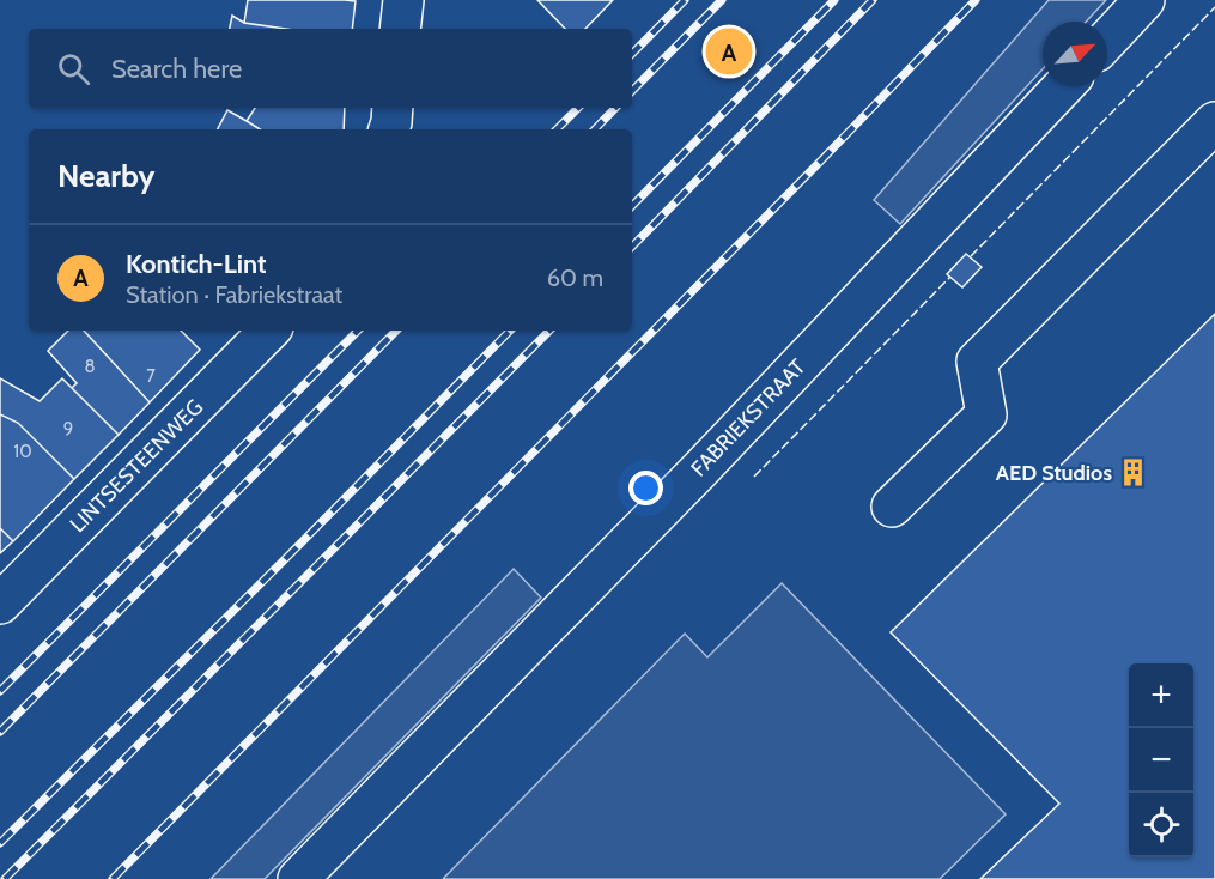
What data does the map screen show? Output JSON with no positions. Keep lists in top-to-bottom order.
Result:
{
  "streets": {
    "street": ["FABRIEKSTRAAT", "LINTSESTEENWEG"]
  },
  "places": {
    "building": ["AED Studios"]
  },
  "house_numbers": [
    "8",
    "7",
    "9",
    "10"
  ],
  "north": "top right",
  "page": {
    "pins": "A",
    "search": "Search here",
    "heading": "Nearby",
    "list": [
      {
        "mark": "A",
        "name": "Kontich-Lint",
        "note": "Station · Fabriekstraat",
        "value": "60 m"
      }
    ],
    "map_buttons": ["+", "−"]
  }
}
